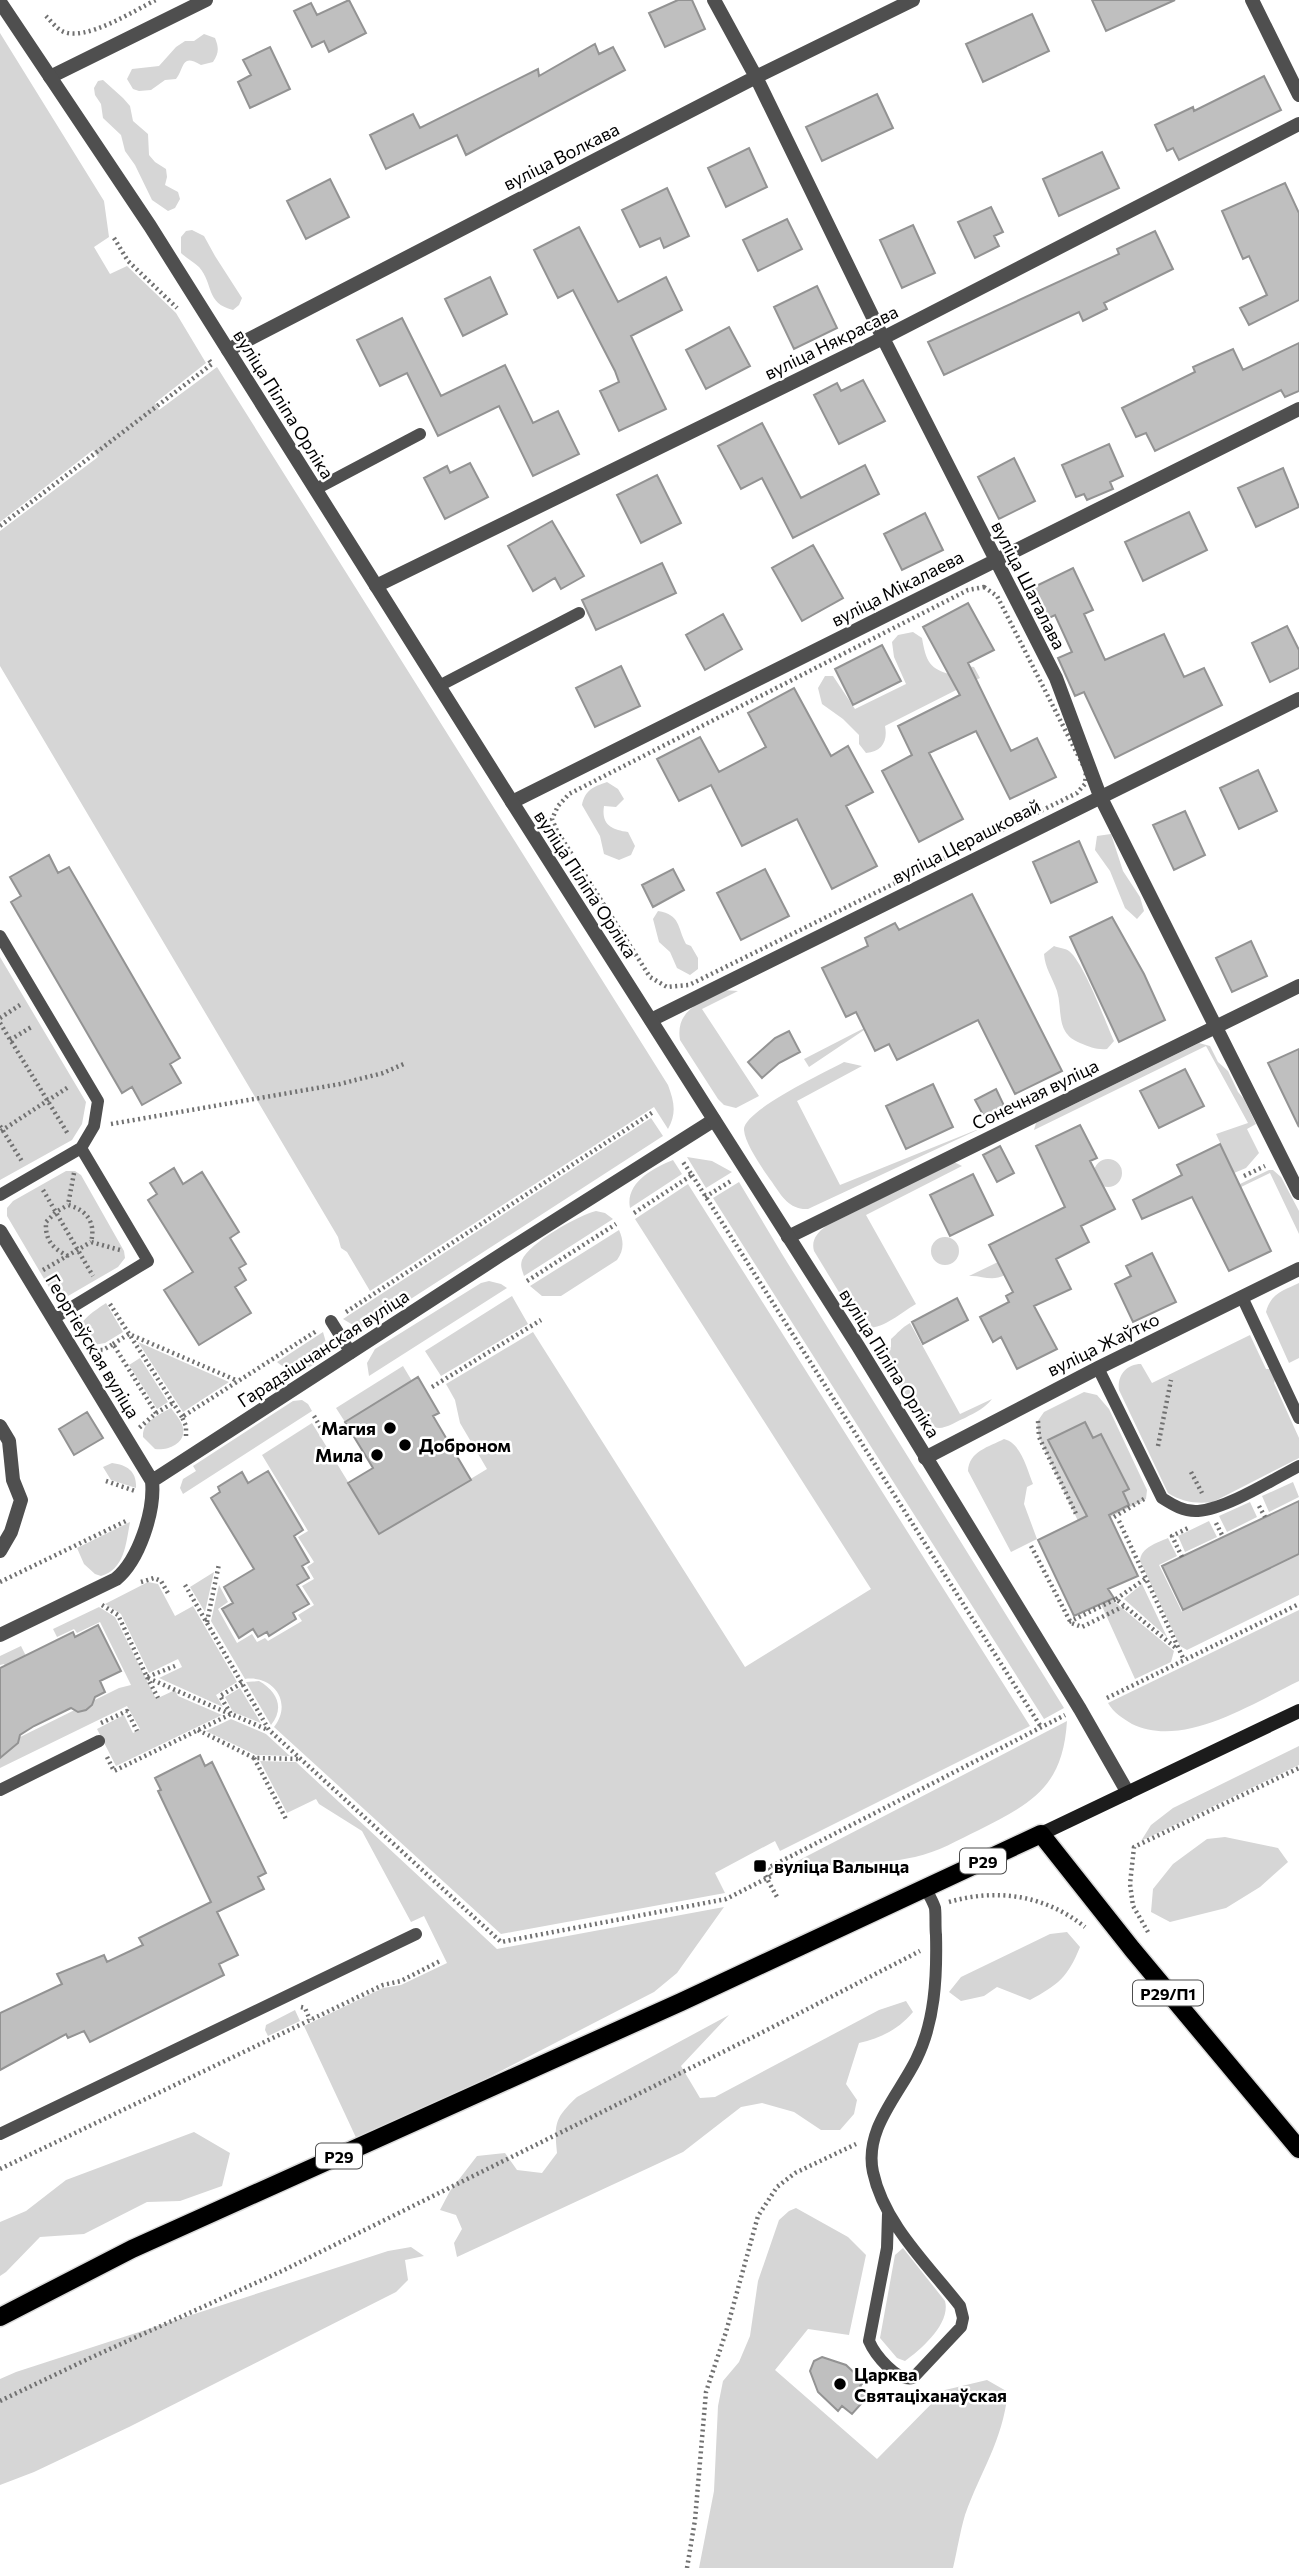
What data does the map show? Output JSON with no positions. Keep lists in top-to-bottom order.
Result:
{
  "streets": {
    "main road": ["Р29", "Р29/П1"],
    "street": [
      "вуліца Волкава",
      "вуліца Някрасава",
      "вуліца Піліпа Орліка",
      "вуліца Шаталава",
      "вуліца Мікалаева",
      "вуліца Церашковай",
      "Сонечная вуліца",
      "вуліца Жаўтко",
      "Георгіеўская вуліца",
      "Гарадзішчанская вуліца"
    ]
  },
  "crossings": [
    ["вуліца Волкава", "вуліца Піліпа Орліка"],
    ["вуліца Волкава", "вуліца Шаталава"],
    ["вуліца Някрасава", "вуліца Піліпа Орліка"],
    ["вуліца Някрасава", "вуліца Шаталава"],
    ["вуліца Піліпа Орліка", "вуліца Мікалаева"],
    ["вуліца Піліпа Орліка", "вуліца Церашковай"],
    ["вуліца Піліпа Орліка", "Сонечная вуліца"],
    ["вуліца Піліпа Орліка", "вуліца Жаўтко"],
    ["вуліца Піліпа Орліка", "Гарадзішчанская вуліца"],
    ["вуліца Піліпа Орліка", "Р29"],
    ["вуліца Шаталава", "вуліца Мікалаева"],
    ["вуліца Шаталава", "вуліца Церашковай"],
    ["вуліца Шаталава", "Сонечная вуліца"],
    ["Георгіеўская вуліца", "Гарадзішчанская вуліца"],
    ["Р29", "Р29/П1"]
  ],
  "places": {
    "other": [
      "Магия",
      "Доброном",
      "Мила",
      "Царква Святаціханаўская"
    ],
    "transit": ["вуліца Валынца"]
  }
}
